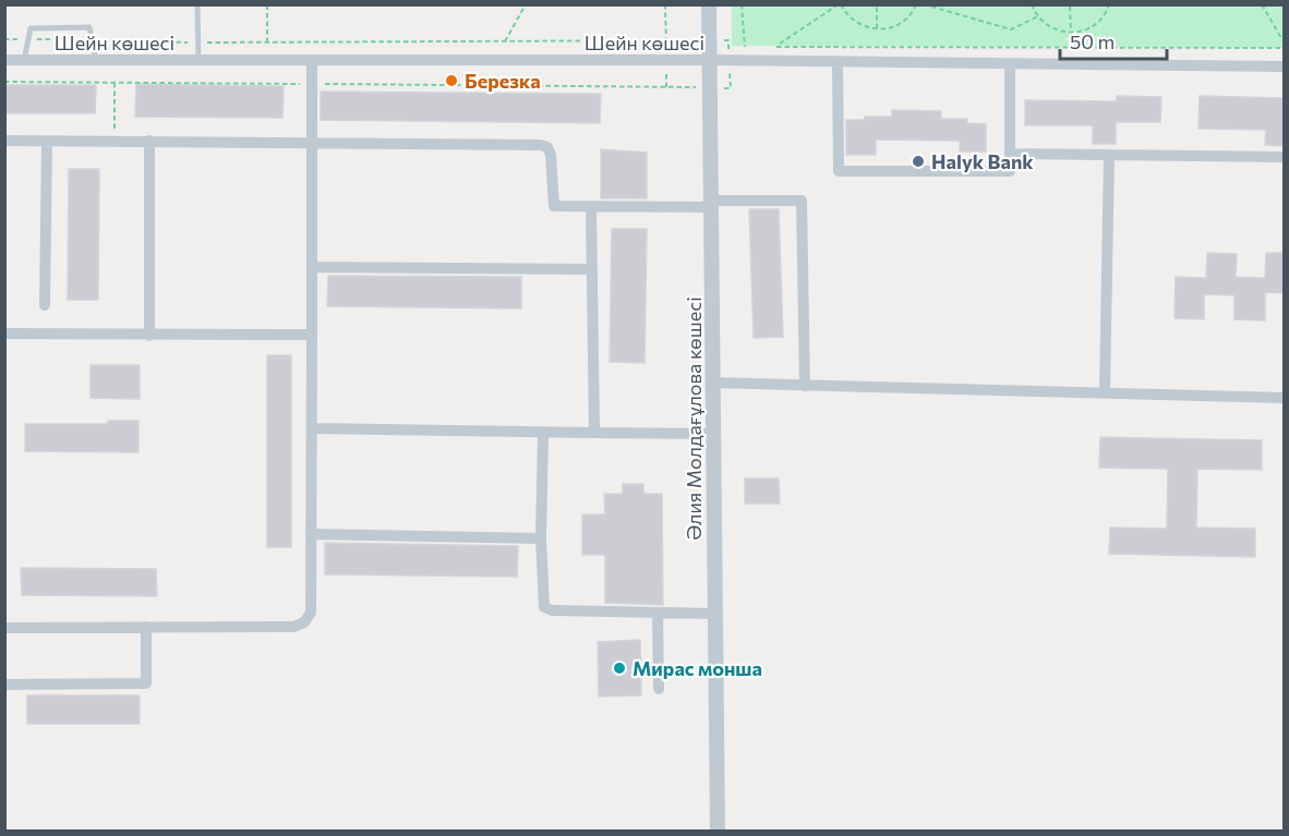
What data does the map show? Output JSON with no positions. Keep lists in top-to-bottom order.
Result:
{
  "streets": {
    "street": ["Шейн көшесі", "Әлия Молдағұлова көшесі"]
  },
  "crossings": [
    ["Шейн көшесі", "Әлия Молдағұлова көшесі"]
  ],
  "places": ["Березка", "Halyk Bank", "Мирас монша"],
  "scale_bar": "50 m"
}
